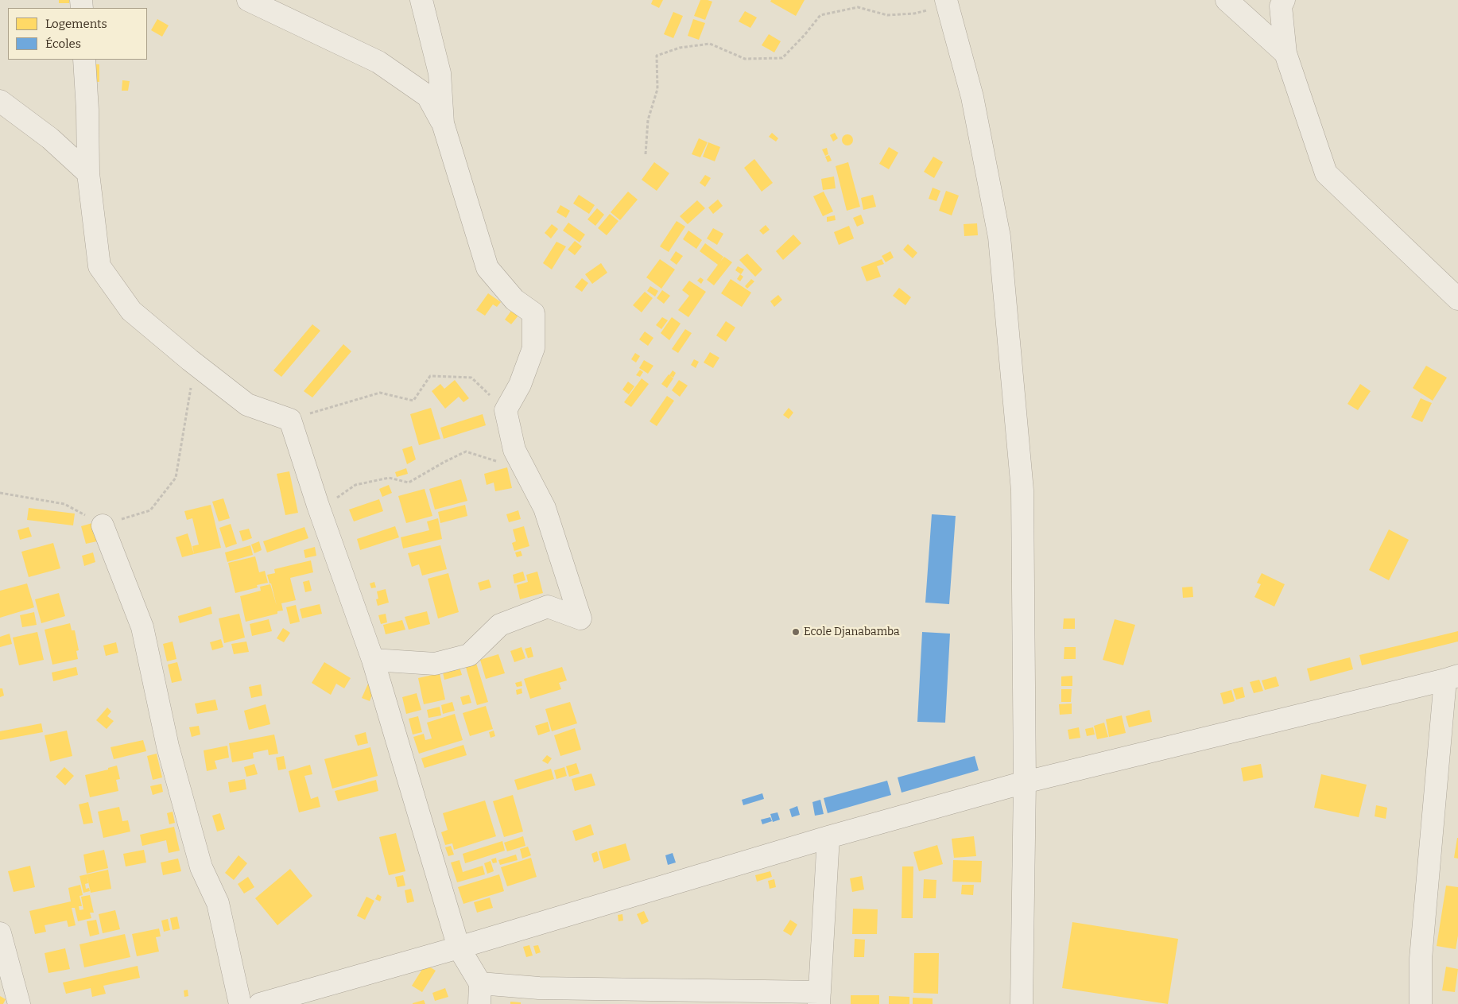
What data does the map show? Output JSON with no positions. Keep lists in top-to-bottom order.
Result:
{
  "places": ["Ecole Djanabamba"],
  "legend": ["Logements", "Écoles"]
}
